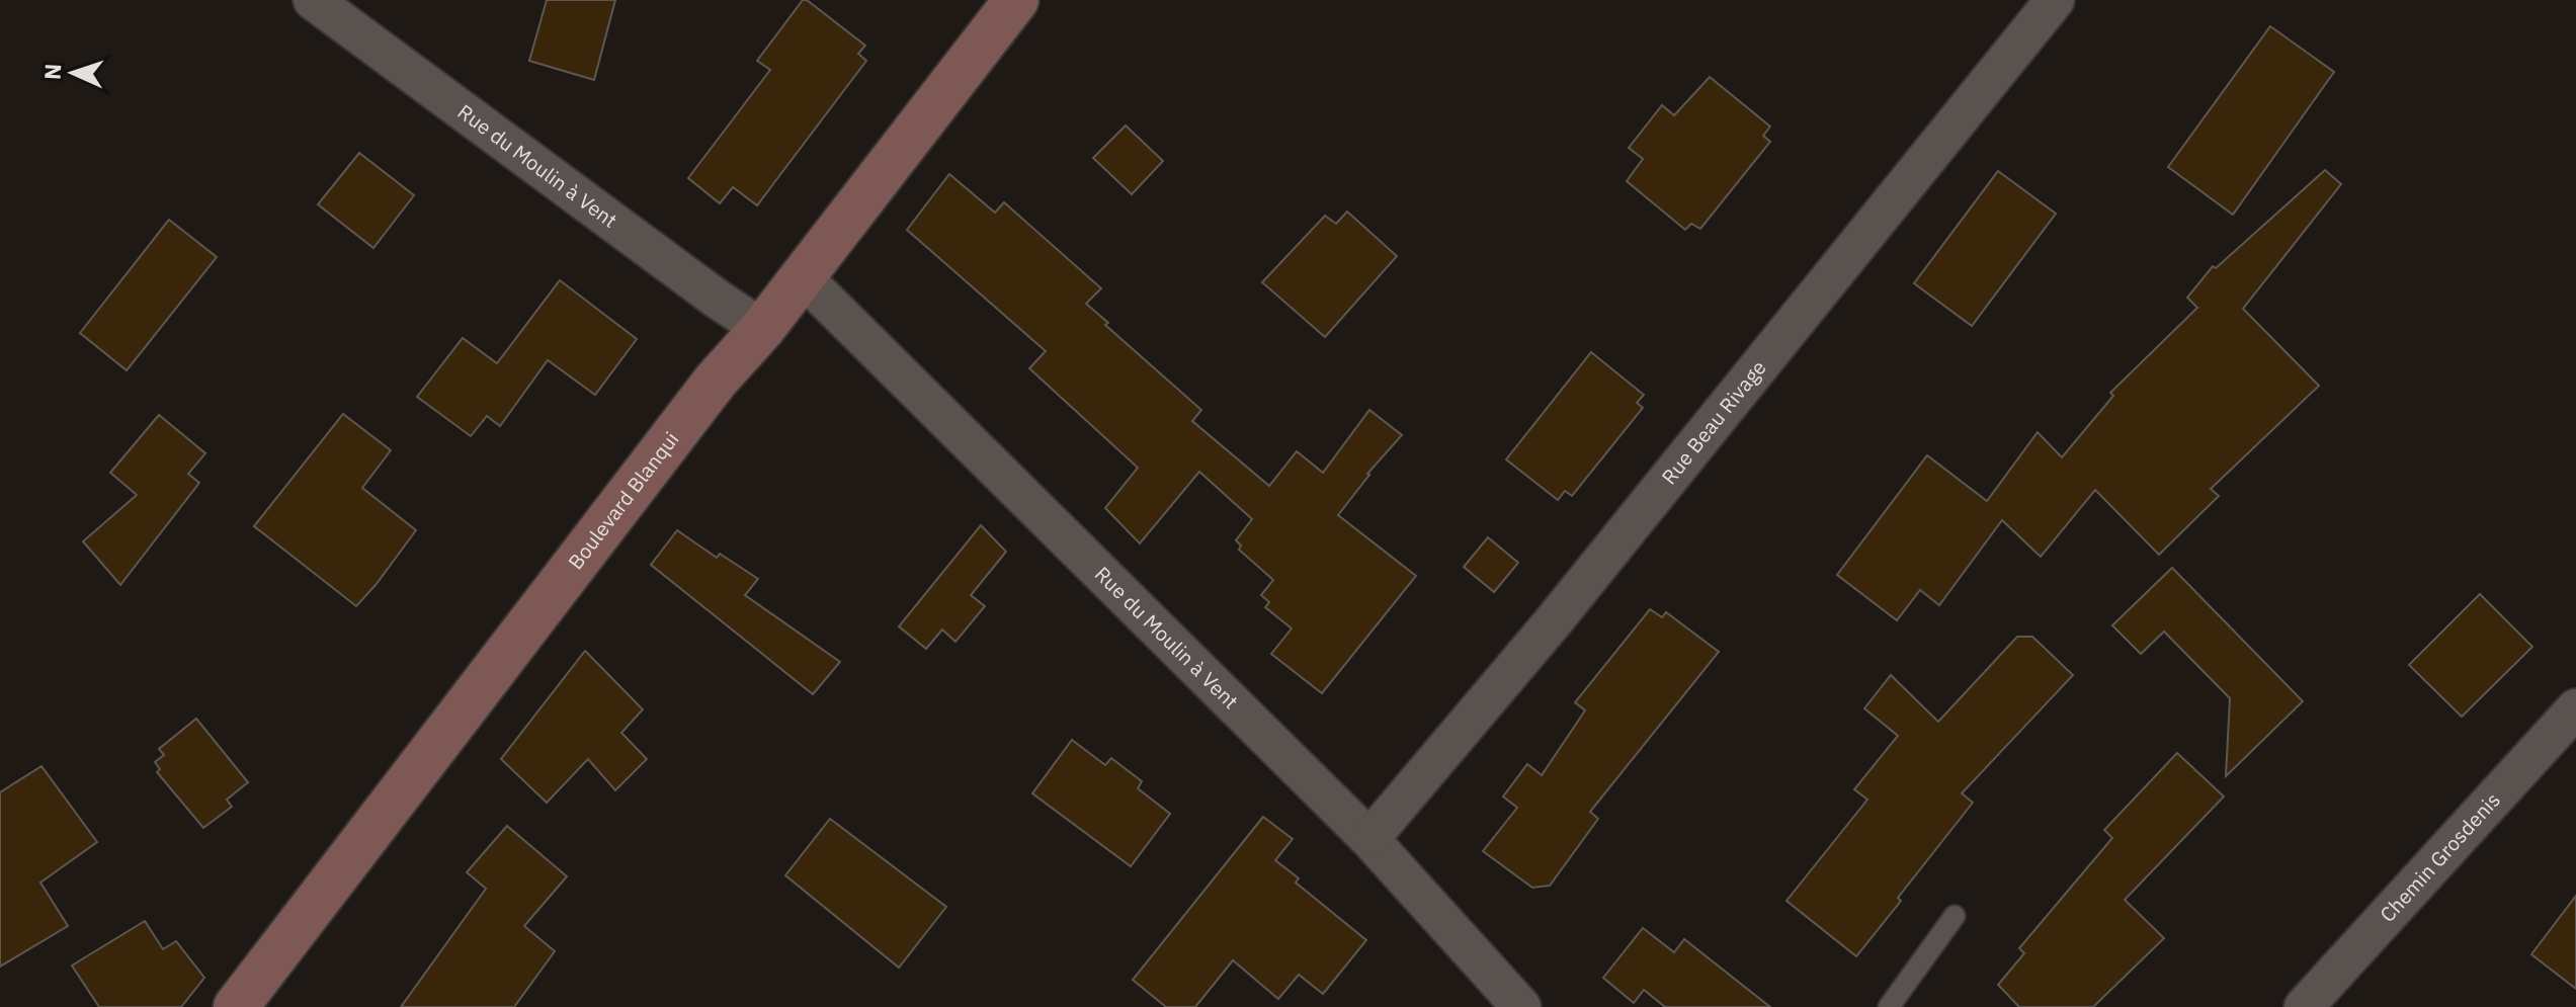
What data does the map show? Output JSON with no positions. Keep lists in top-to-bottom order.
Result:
{
  "streets": {
    "street": [
      "Rue du Moulin à Vent",
      "Rue Beau Rivage",
      "Boulevard Blanqui",
      "Chemin Grosdenis"
    ]
  },
  "crossings": [
    ["Rue du Moulin à Vent", "Rue Beau Rivage"],
    ["Rue du Moulin à Vent", "Boulevard Blanqui"]
  ],
  "north": "left"
}
